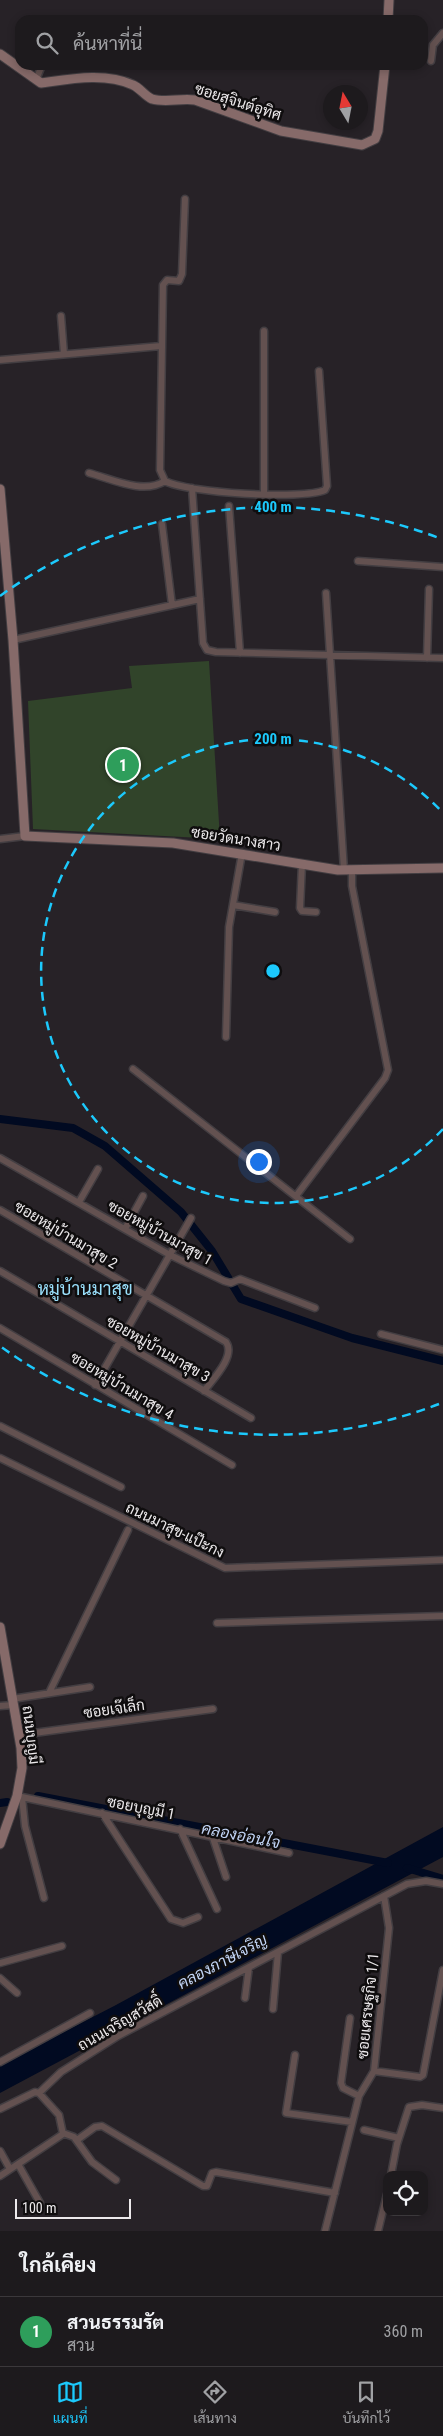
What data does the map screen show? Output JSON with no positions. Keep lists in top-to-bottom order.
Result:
{
  "streets": {
    "street": [
      "ซอยสุจินต์อุทิศ",
      "ซอยวัดนางสาว",
      "ซอยหมู่บ้านมาสุข 1",
      "ซอยหมู่บ้านมาสุข 2",
      "ซอยหมู่บ้านมาสุข 3",
      "ซอยหมู่บ้านมาสุข 4",
      "ถนนมาสุข-แป๊ะกง",
      "ซอยเจ๊เล็ก",
      "ถนนบุญมี",
      "ซอยบุญมี 1",
      "ซอยเศรษฐกิจ 1/1",
      "ถนนเจริญสวัสดิ์"
    ]
  },
  "crossings": [
    ["ซอยหมู่บ้านมาสุข 2", "ซอยหมู่บ้านมาสุข 3"],
    ["ซอยเจ๊เล็ก", "ถนนบุญมี"],
    ["ถนนบุญมี", "ซอยบุญมี 1"],
    ["ซอยเศรษฐกิจ 1/1", "ถนนเจริญสวัสดิ์"]
  ],
  "districts": ["หมู่บ้านมาสุข"],
  "water": ["คลองอ่อนใจ", "คลองภาษีเจริญ"],
  "scale_bar": "100 m",
  "north": "top",
  "page": {
    "search": "ค้นหาที่นี่",
    "pins": "1",
    "scale": "100 m",
    "heading": "ใกล้เคียง",
    "list": [
      {
        "mark": "1",
        "name": "สวนธรรมรัต",
        "note": "สวน",
        "value": "360 m"
      }
    ],
    "nav": ["แผนที่", "เส้นทาง", "บันทึกไว้"]
  },
  "rings": ["400 m", "200 m"]
}
